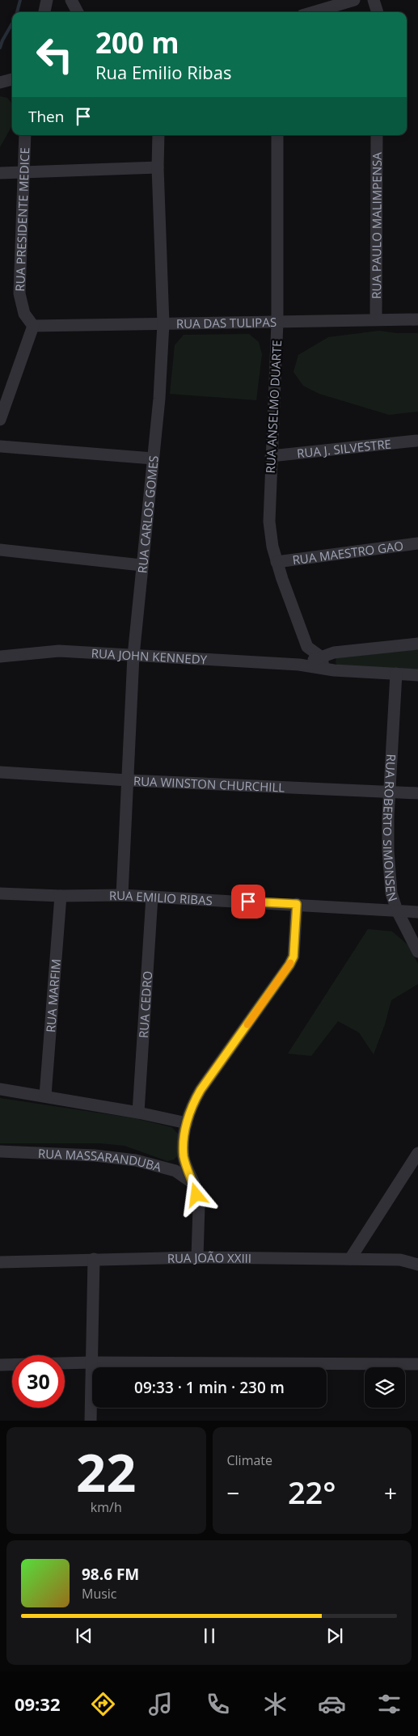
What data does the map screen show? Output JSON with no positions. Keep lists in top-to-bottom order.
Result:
{
  "streets": {
    "street": [
      "RUA PRESIDENTE MEDICE",
      "RUA PAULO MALIMPENSA",
      "RUA DAS TULIPAS",
      "RUA ANSELMO DUARTE",
      "RUA J. SILVESTRE",
      "RUA CARLOS GOMES",
      "RUA MAESTRO GAO",
      "RUA JOHN KENNEDY",
      "RUA WINSTON CHURCHILL",
      "RUA ROBERTO SIMONSEN",
      "RUA EMILIO RIBAS",
      "RUA MARFIM",
      "RUA CEDRO",
      "RUA MASSARANDUBA",
      "RUA JOÃO XXIII"
    ]
  },
  "crossings": [
    ["RUA PRESIDENTE MEDICE", "RUA DAS TULIPAS"],
    ["RUA PAULO MALIMPENSA", "RUA DAS TULIPAS"],
    ["RUA DAS TULIPAS", "RUA ANSELMO DUARTE"],
    ["RUA DAS TULIPAS", "RUA CARLOS GOMES"],
    ["RUA ANSELMO DUARTE", "RUA J. SILVESTRE"],
    ["RUA ANSELMO DUARTE", "RUA MAESTRO GAO"],
    ["RUA ANSELMO DUARTE", "RUA JOHN KENNEDY"],
    ["RUA CARLOS GOMES", "RUA JOHN KENNEDY"],
    ["RUA CARLOS GOMES", "RUA WINSTON CHURCHILL"],
    ["RUA CARLOS GOMES", "RUA EMILIO RIBAS"],
    ["RUA JOHN KENNEDY", "RUA ROBERTO SIMONSEN"],
    ["RUA WINSTON CHURCHILL", "RUA ROBERTO SIMONSEN"],
    ["RUA ROBERTO SIMONSEN", "RUA EMILIO RIBAS"],
    ["RUA EMILIO RIBAS", "RUA MARFIM"],
    ["RUA EMILIO RIBAS", "RUA CEDRO"]
  ],
  "page": {
    "turn": ["200 m", "Rua Emilio Ribas"],
    "then": "Then",
    "limit": "30",
    "trip": "09:33 · 1 min · 230 m",
    "tile": [
      ["22", "km/h"],
      "Climate"
    ],
    "heat": ["−", "22°", "+"],
    "song": ["98.6 FM", "Music"],
    "tabs": "09:32"
  }
}
